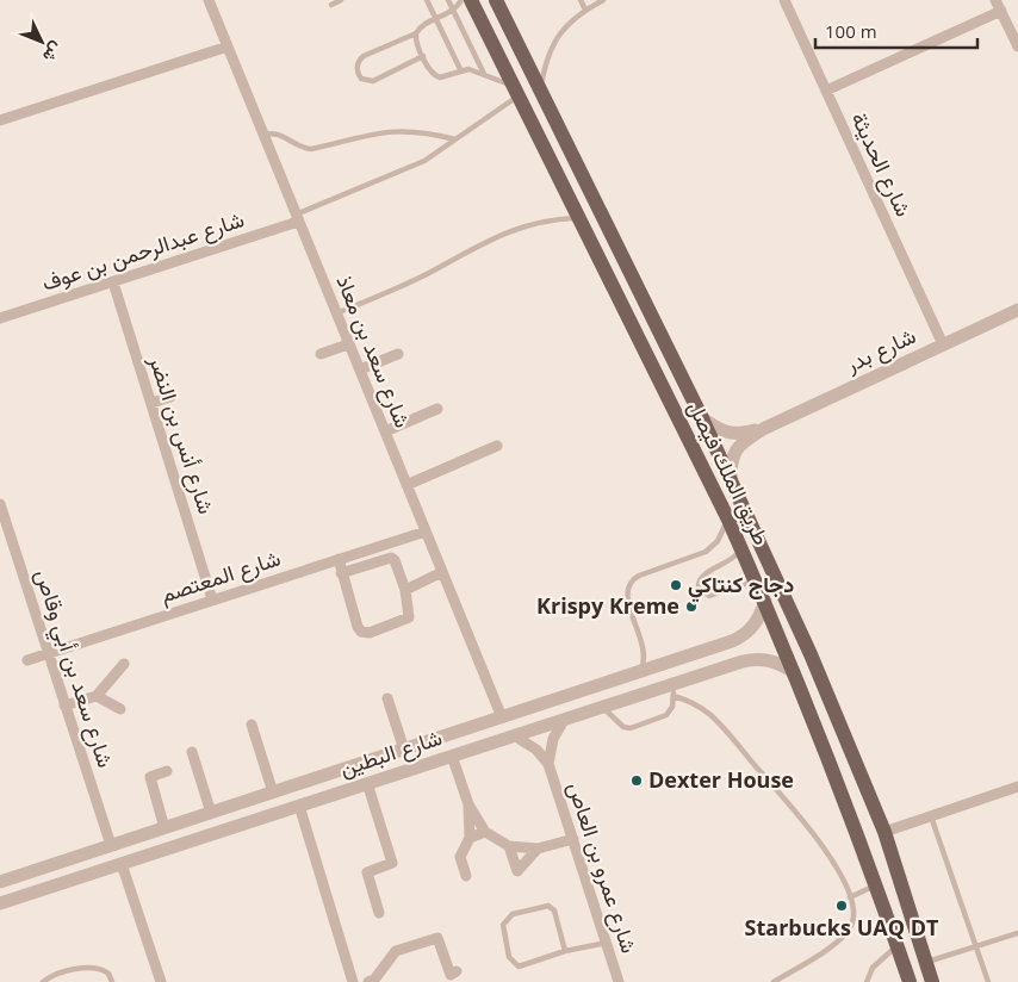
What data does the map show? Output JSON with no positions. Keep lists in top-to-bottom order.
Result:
{
  "streets": {
    "main road": ["طريق الملك فيصل"],
    "street": [
      "شارع الحديثة",
      "شارع عبدالرحمن بن عوف",
      "شارع بدر",
      "شارع سعد بن معاذ",
      "شارع أنس بن النضر",
      "شارع المعتصم",
      "شارع سعد بن أبي وقاص",
      "شارع البطين",
      "شارع عمرو بن العاص"
    ]
  },
  "crossings": [
    ["شارع الحديثة", "شارع بدر"],
    ["شارع عبدالرحمن بن عوف", "شارع سعد بن معاذ"],
    ["شارع عبدالرحمن بن عوف", "شارع أنس بن النضر"],
    ["شارع بدر", "طريق الملك فيصل"],
    ["شارع سعد بن معاذ", "شارع المعتصم"],
    ["شارع سعد بن معاذ", "شارع البطين"],
    ["شارع أنس بن النضر", "شارع المعتصم"],
    ["طريق الملك فيصل", "شارع البطين"],
    ["شارع المعتصم", "شارع سعد بن أبي وقاص"],
    ["شارع سعد بن أبي وقاص", "شارع البطين"],
    ["شارع البطين", "شارع عمرو بن العاص"]
  ],
  "places": [
    "دجاج كنتاكي",
    "Krispy Kreme",
    "Dexter House",
    "Starbucks UAQ DT"
  ],
  "scale_bar": "100 m",
  "north": "bottom right"
}
